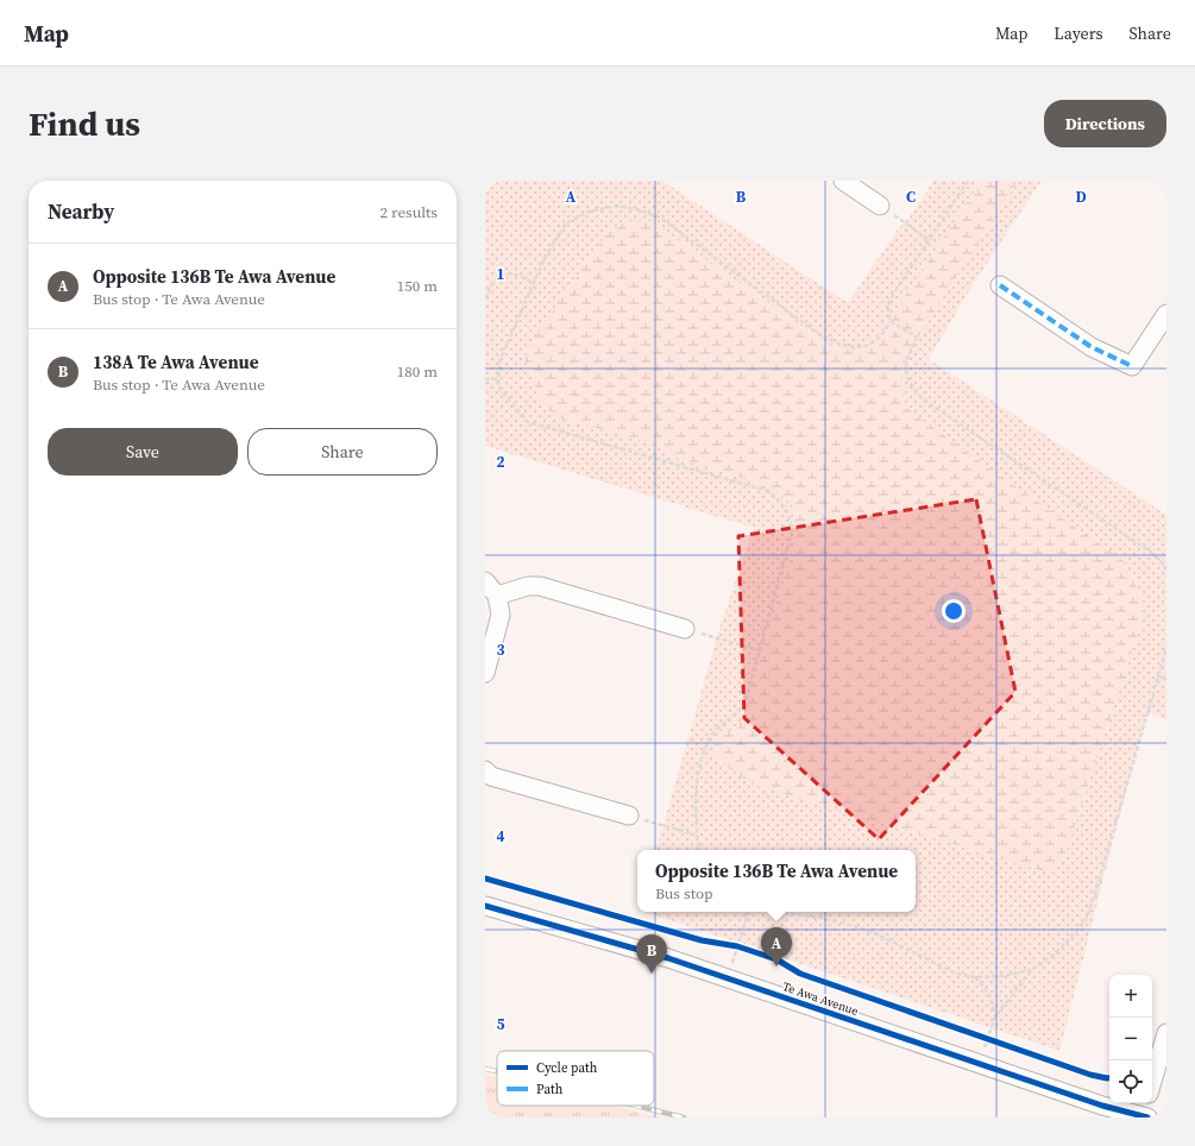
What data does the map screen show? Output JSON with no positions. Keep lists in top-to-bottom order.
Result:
{
  "streets": {
    "street": ["Te Awa Avenue"]
  },
  "legend": ["Cycle path", "Path"],
  "page": {
    "header": "Map",
    "nav": ["Map", "Layers", "Share"],
    "buttons": [
      "Directions",
      ["Save", "Share"]
    ],
    "title": "Find us",
    "heading": ["Nearby", "2 results"],
    "list": [
      {
        "mark": "A",
        "name": "Opposite 136B Te Awa Avenue",
        "note": "Bus stop · Te Awa Avenue",
        "value": "150 m"
      },
      {
        "mark": "B",
        "name": "138A Te Awa Avenue",
        "note": "Bus stop · Te Awa Avenue",
        "value": "180 m"
      }
    ],
    "popup": ["Opposite 136B Te Awa Avenue", "Bus stop"],
    "pins": ["A", "B"],
    "map_buttons": ["+", "−"]
  },
  "grid": {
    "columns": [
      "A",
      "B",
      "C",
      "D"
    ],
    "rows": [
      "1",
      "2",
      "3",
      "4",
      "5"
    ]
  }
}
